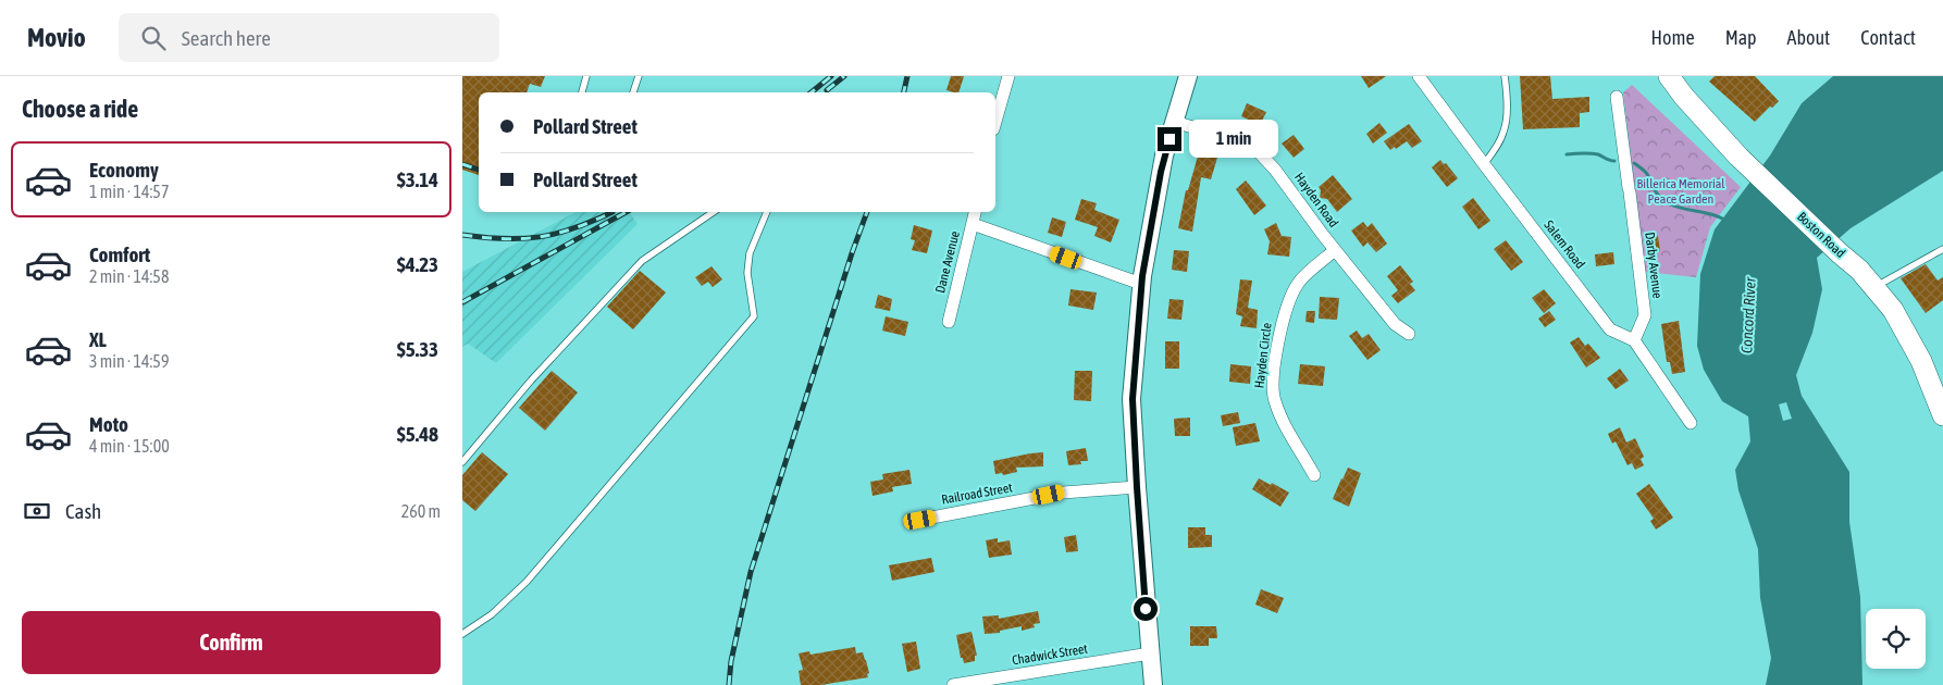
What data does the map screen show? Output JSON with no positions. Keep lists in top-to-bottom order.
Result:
{
  "streets": {
    "main road": ["Boston Road"],
    "street": [
      "Hayden Road",
      "Salem Road",
      "Dane Avenue",
      "Darby Avenue",
      "Hayden Circle",
      "Railroad Street",
      "Chadwick Street"
    ]
  },
  "crossings": [
    ["Hayden Road", "Hayden Circle"],
    ["Salem Road", "Darby Avenue"]
  ],
  "water": ["Concord River"],
  "parks": ["Billerica Memorial Peace Garden"],
  "page": {
    "header": "Movio",
    "search": "Search here",
    "nav": [
      "Home",
      "Map",
      "About",
      "Contact"
    ],
    "heading": "Choose a ride",
    "banner": ["Pollard Street", "Pollard Street"],
    "bubble": "1 min",
    "list": [
      {
        "name": "Economy",
        "note": "1 min · 14:57",
        "value": "$3.14"
      },
      {
        "name": "Comfort",
        "note": "2 min · 14:58",
        "value": "$4.23"
      },
      {
        "name": "XL",
        "note": "3 min · 14:59",
        "value": "$5.33"
      },
      {
        "name": "Moto",
        "note": "4 min · 15:00",
        "value": "$5.48"
      }
    ],
    "pay": ["Cash", "260 m"],
    "buttons": "Confirm"
  }
}
